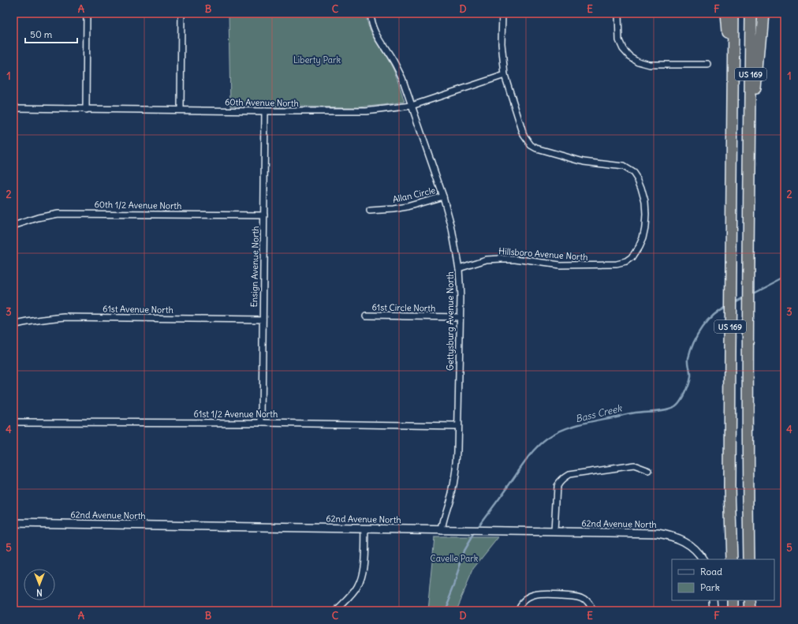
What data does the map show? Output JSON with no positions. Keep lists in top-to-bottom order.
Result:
{
  "streets": {
    "highway": ["US 169"],
    "street": [
      "60th Avenue North",
      "Allan Circle",
      "60th 1/2 Avenue North",
      "Hillsboro Avenue North",
      "Ensign Avenue North",
      "61st Circle North",
      "61st Avenue North",
      "Gettysburg Avenue North",
      "61st 1/2 Avenue North",
      "62nd Avenue North"
    ]
  },
  "crossings": [
    ["60th Avenue North", "Hillsboro Avenue North"],
    ["60th Avenue North", "Ensign Avenue North"],
    ["60th Avenue North", "Gettysburg Avenue North"],
    ["Allan Circle", "Gettysburg Avenue North"],
    ["60th 1/2 Avenue North", "Ensign Avenue North"],
    ["Hillsboro Avenue North", "Gettysburg Avenue North"],
    ["Ensign Avenue North", "61st Avenue North"],
    ["Ensign Avenue North", "61st 1/2 Avenue North"],
    ["61st Circle North", "Gettysburg Avenue North"],
    ["Gettysburg Avenue North", "61st 1/2 Avenue North"],
    ["Gettysburg Avenue North", "62nd Avenue North"]
  ],
  "water": ["Bass Creek"],
  "parks": ["Liberty Park", "Cavelle Park"],
  "legend": ["Road", "Park"],
  "scale_bar": "50 m",
  "north": "bottom",
  "grid": {
    "columns": [
      "A",
      "B",
      "C",
      "D",
      "E",
      "F"
    ],
    "rows": [
      "1",
      "2",
      "3",
      "4",
      "5"
    ]
  }
}
